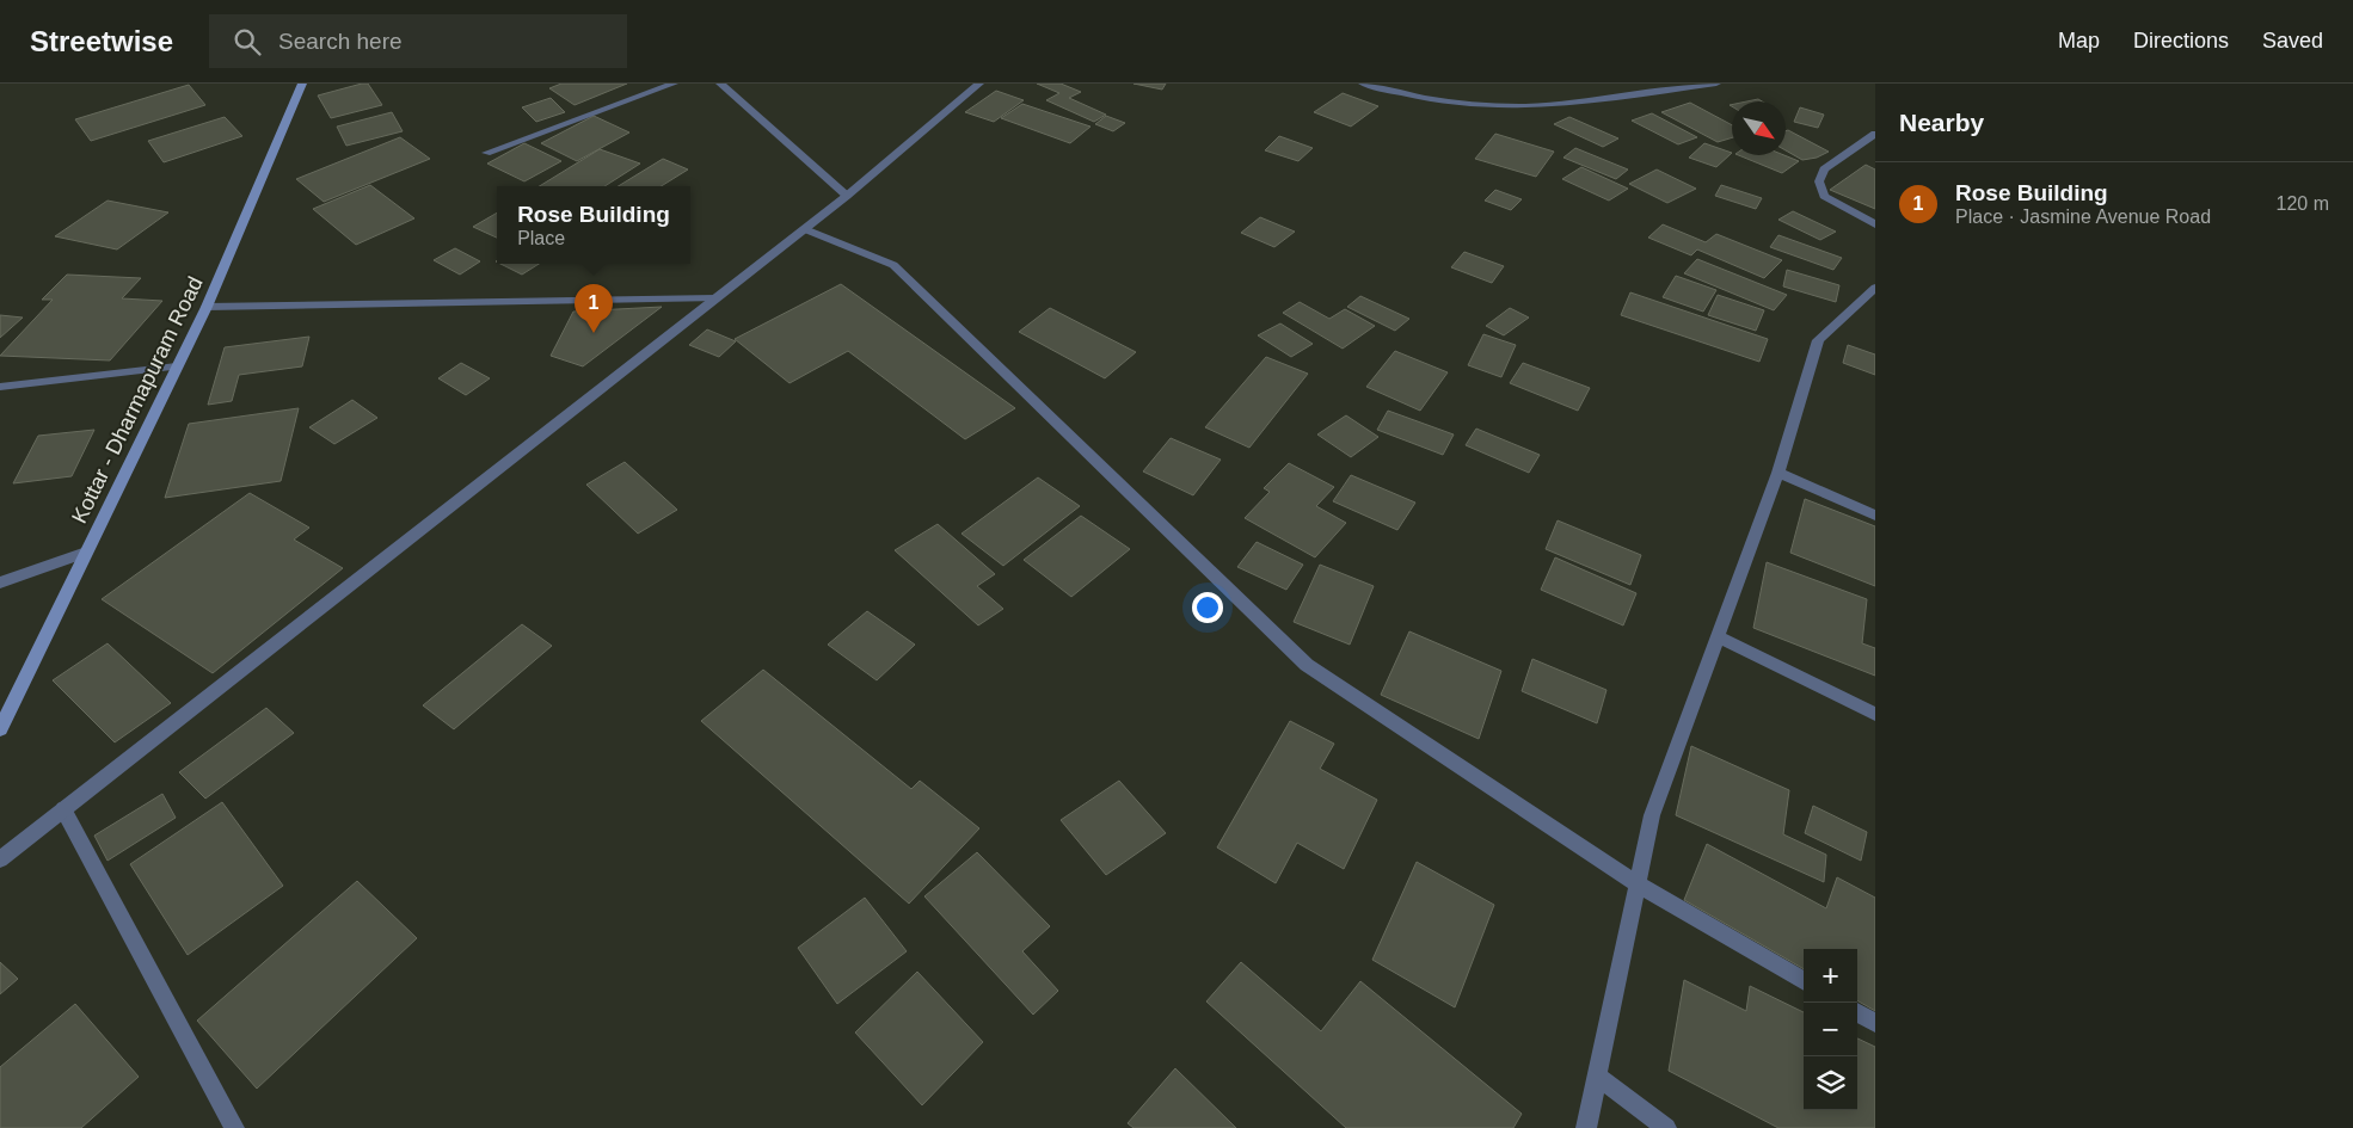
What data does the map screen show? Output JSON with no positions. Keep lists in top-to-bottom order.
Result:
{
  "streets": {
    "main road": ["Kottar - Dharmapuram Road"]
  },
  "north": "bottom right",
  "page": {
    "header": "Streetwise",
    "search": "Search here",
    "nav": ["Map", "Directions", "Saved"],
    "heading": "Nearby",
    "list": [
      {
        "mark": "1",
        "name": "Rose Building",
        "note": "Place · Jasmine Avenue Road",
        "value": "120 m"
      }
    ],
    "popup": ["Rose Building", "Place"],
    "pins": "1",
    "map_buttons": ["+", "−"]
  }
}
